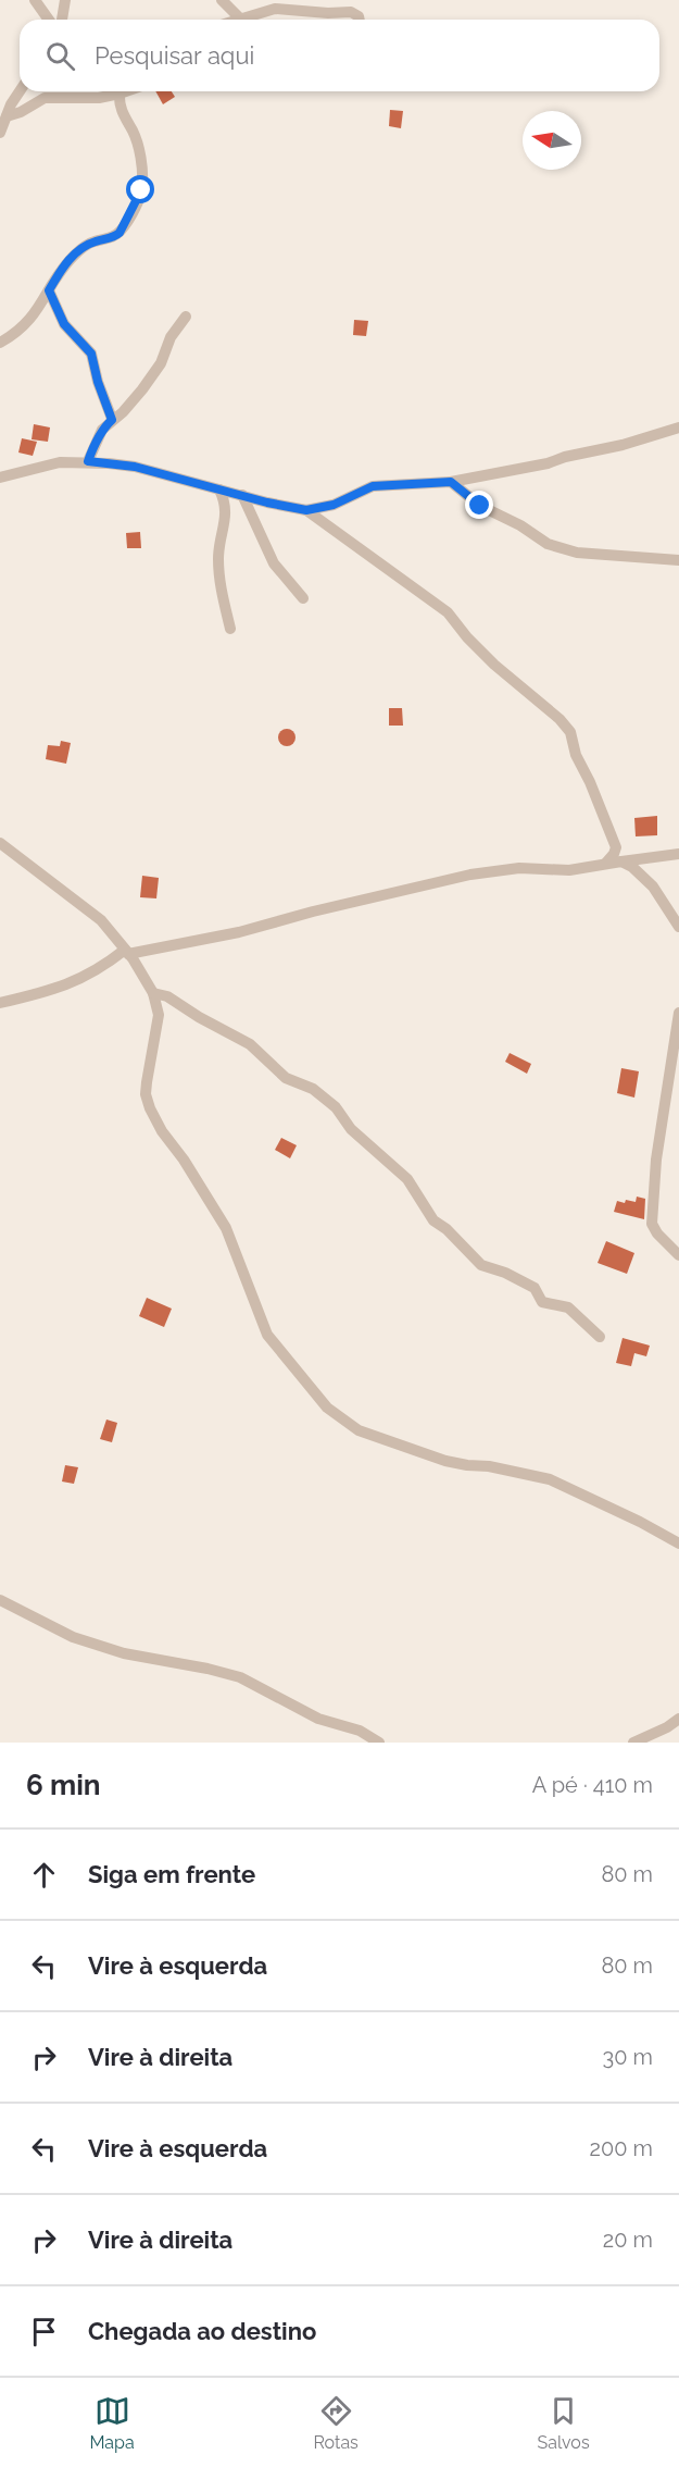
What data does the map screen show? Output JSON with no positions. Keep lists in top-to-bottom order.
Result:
{
  "north": "left",
  "page": {
    "search": "Pesquisar aqui",
    "heading": ["6 min", "A pé · 410 m"],
    "list": [
      ["Siga em frente", "80 m"],
      ["Vire à esquerda", "80 m"],
      ["Vire à direita", "30 m"],
      ["Vire à esquerda", "200 m"],
      ["Vire à direita", "20 m"],
      "Chegada ao destino"
    ],
    "nav": ["Mapa", "Rotas", "Salvos"]
  }
}
